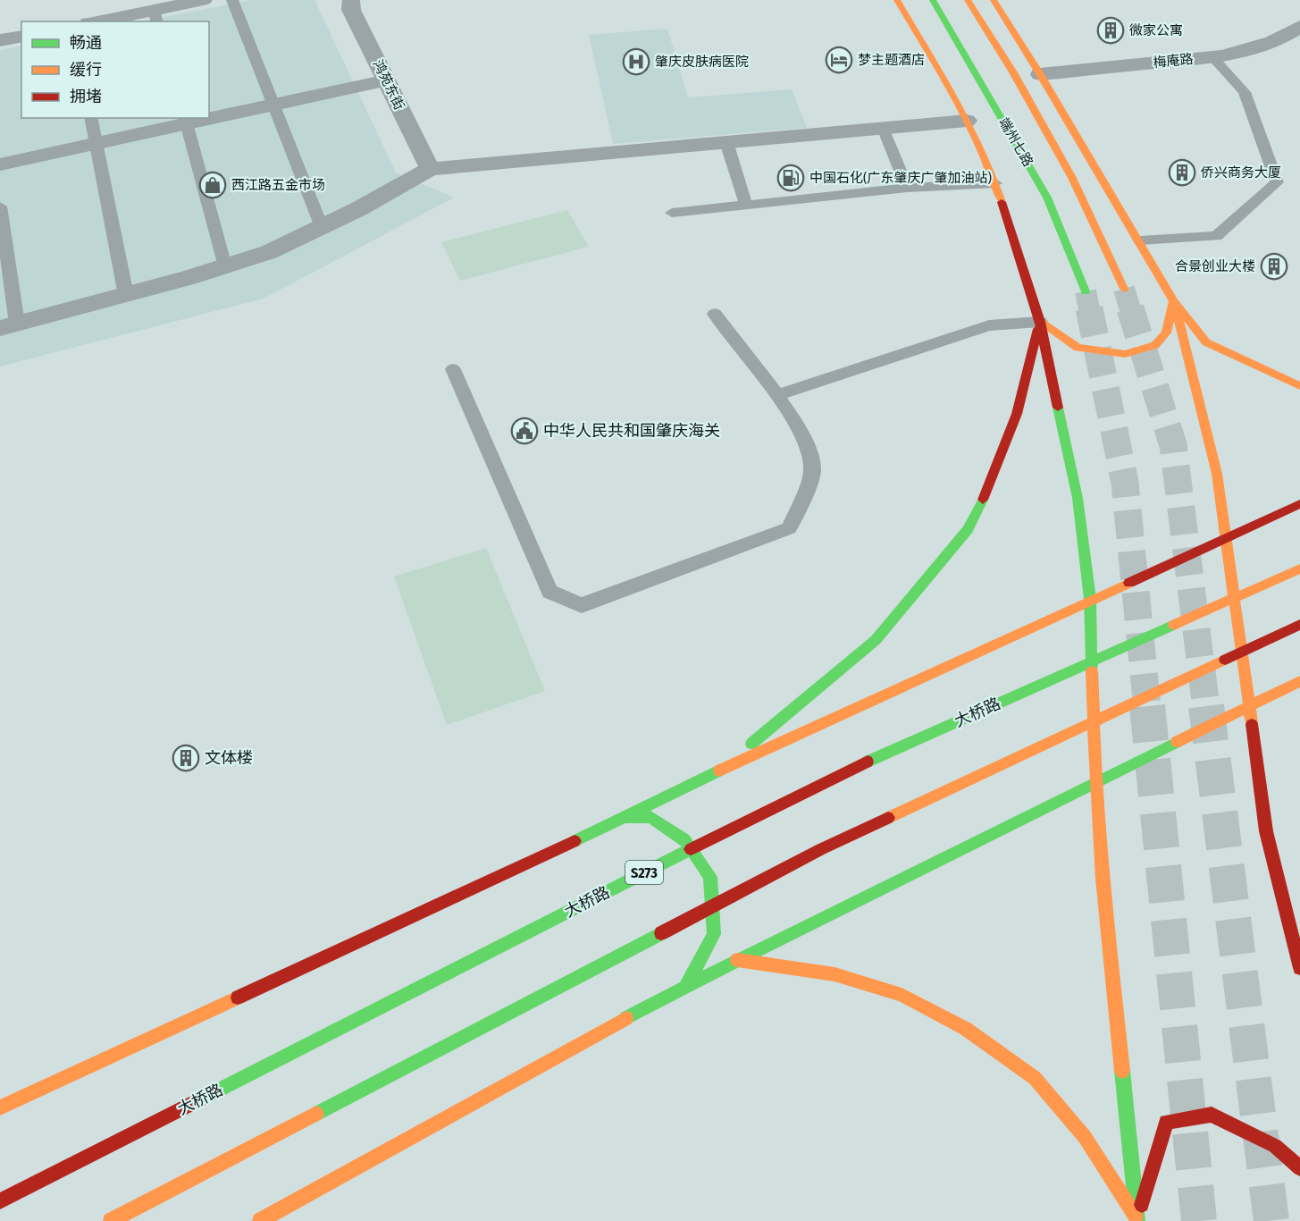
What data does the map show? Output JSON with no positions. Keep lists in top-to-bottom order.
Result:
{
  "streets": {
    "main road": ["端州七路", "大桥路", "S273"],
    "street": ["梅庵路", "鸿苑东街"]
  },
  "places": {
    "building": [
      "微家公寓",
      "侨兴商务大厦",
      "合景创业大楼",
      "文体楼"
    ],
    "hotel": ["梦主题酒店"],
    "hospital": ["肇庆皮肤病医院"],
    "fuel station": ["中国石化(广东肇庆广肇加油站)"],
    "shop": ["西江路五金市场"],
    "public building": ["中华人民共和国肇庆海关"]
  },
  "legend": ["畅通", "缓行", "拥堵"]
}
